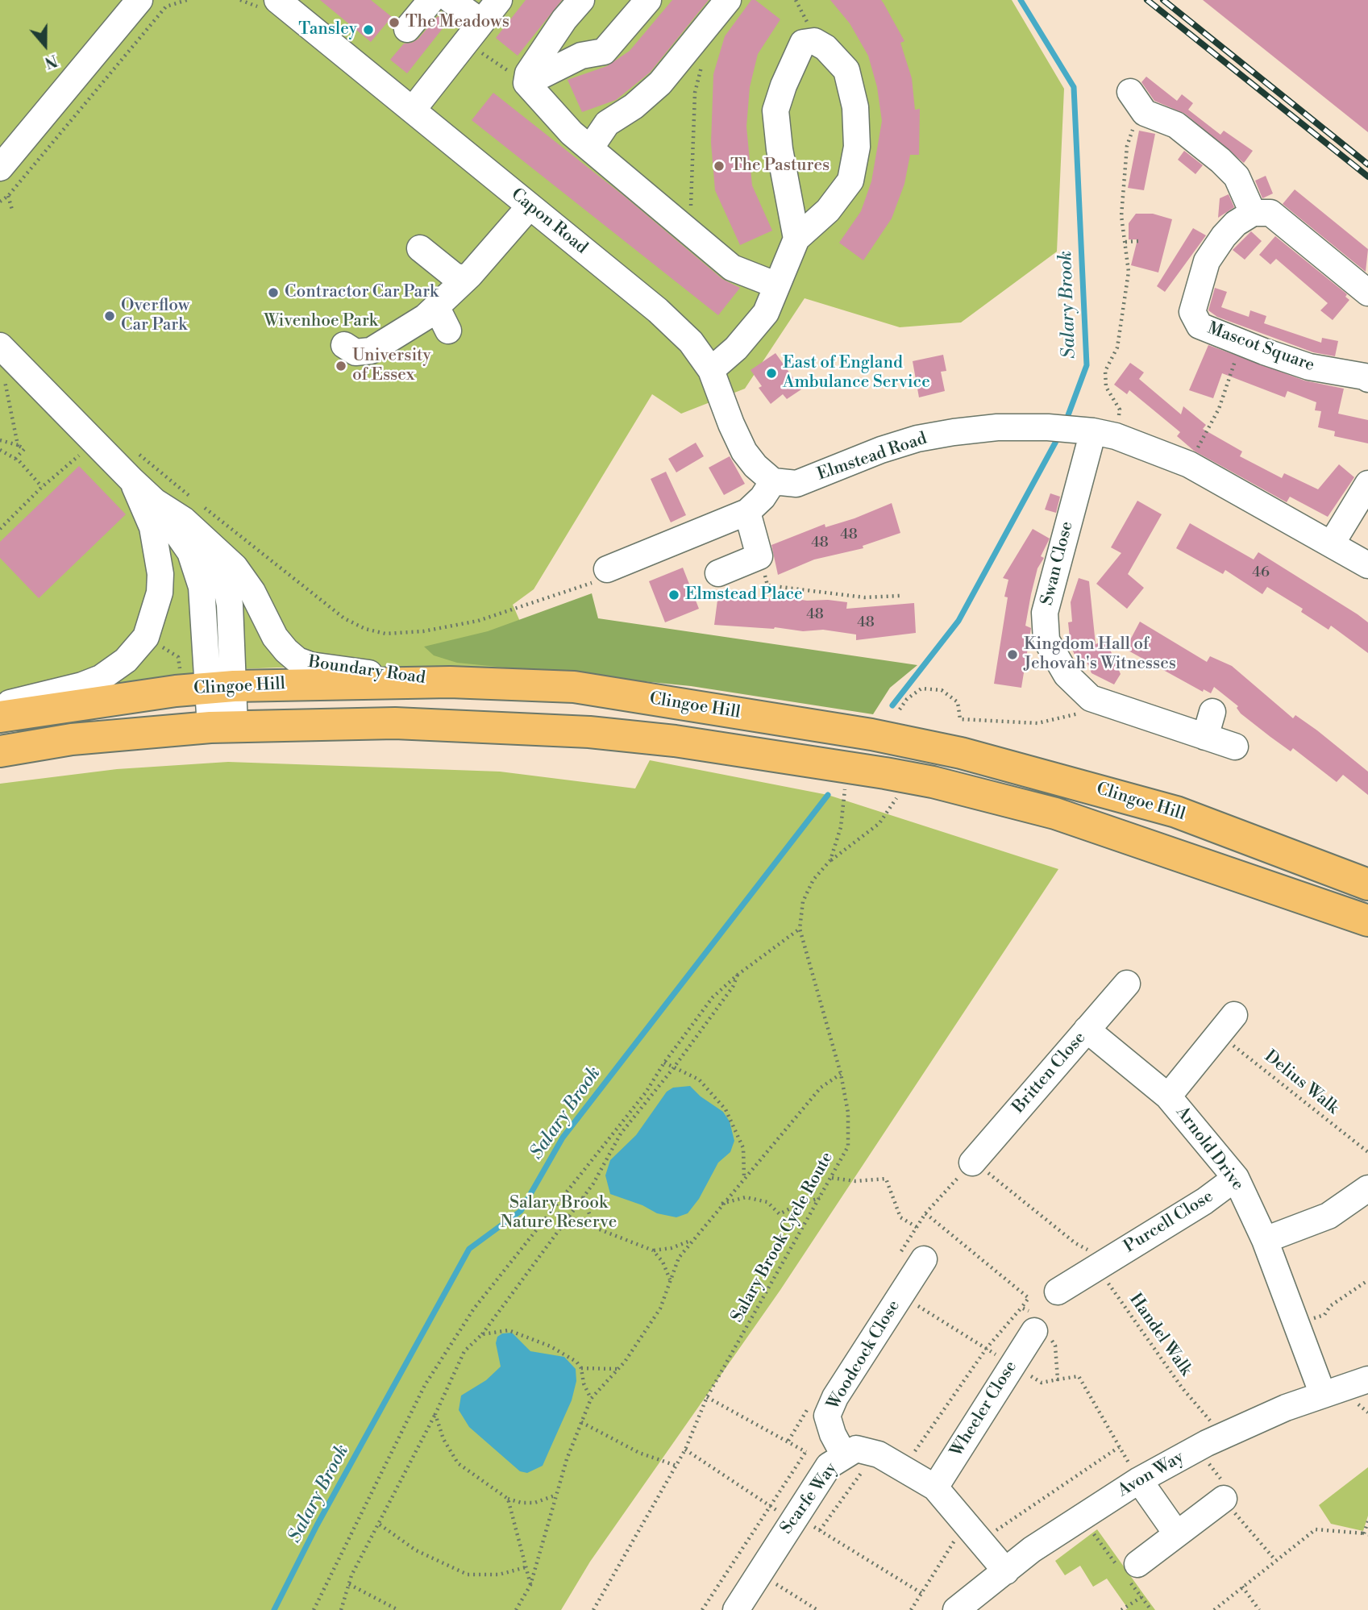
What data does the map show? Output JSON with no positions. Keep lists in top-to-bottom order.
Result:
{
  "streets": {
    "main road": ["Clingoe Hill"],
    "street": [
      "Capon Road",
      "Mascot Square",
      "Elmstead Road",
      "Swan Close",
      "Boundary Road",
      "Britten Close",
      "Arnold Drive",
      "Purcell Close",
      "Woodcock Close",
      "Wheeler Close",
      "Avon Way",
      "Scarfe Way"
    ],
    "path": ["Delius Walk", "Salary Brook Cycle Route", "Handel Walk"]
  },
  "crossings": [
    ["Capon Road", "Elmstead Road"],
    ["Elmstead Road", "Swan Close"],
    ["Boundary Road", "Clingoe Hill"],
    ["Britten Close", "Arnold Drive"],
    ["Arnold Drive", "Purcell Close"],
    ["Arnold Drive", "Avon Way"],
    ["Purcell Close", "Handel Walk"],
    ["Woodcock Close", "Scarfe Way"]
  ],
  "water": ["Salary Brook"],
  "parks": ["Wivenhoe Park", "Salary Brook Nature Reserve"],
  "places": [
    "The Meadows",
    "Tansley",
    "The Pastures",
    "Contractor Car Park",
    "Overflow Car Park",
    "University of Essex",
    "East of England Ambulance Service",
    "Elmstead Place",
    "Kingdom Hall of Jehovah's Witnesses"
  ],
  "house_numbers": [
    "48",
    "48",
    "46",
    "48",
    "48"
  ],
  "north": "bottom"
}
